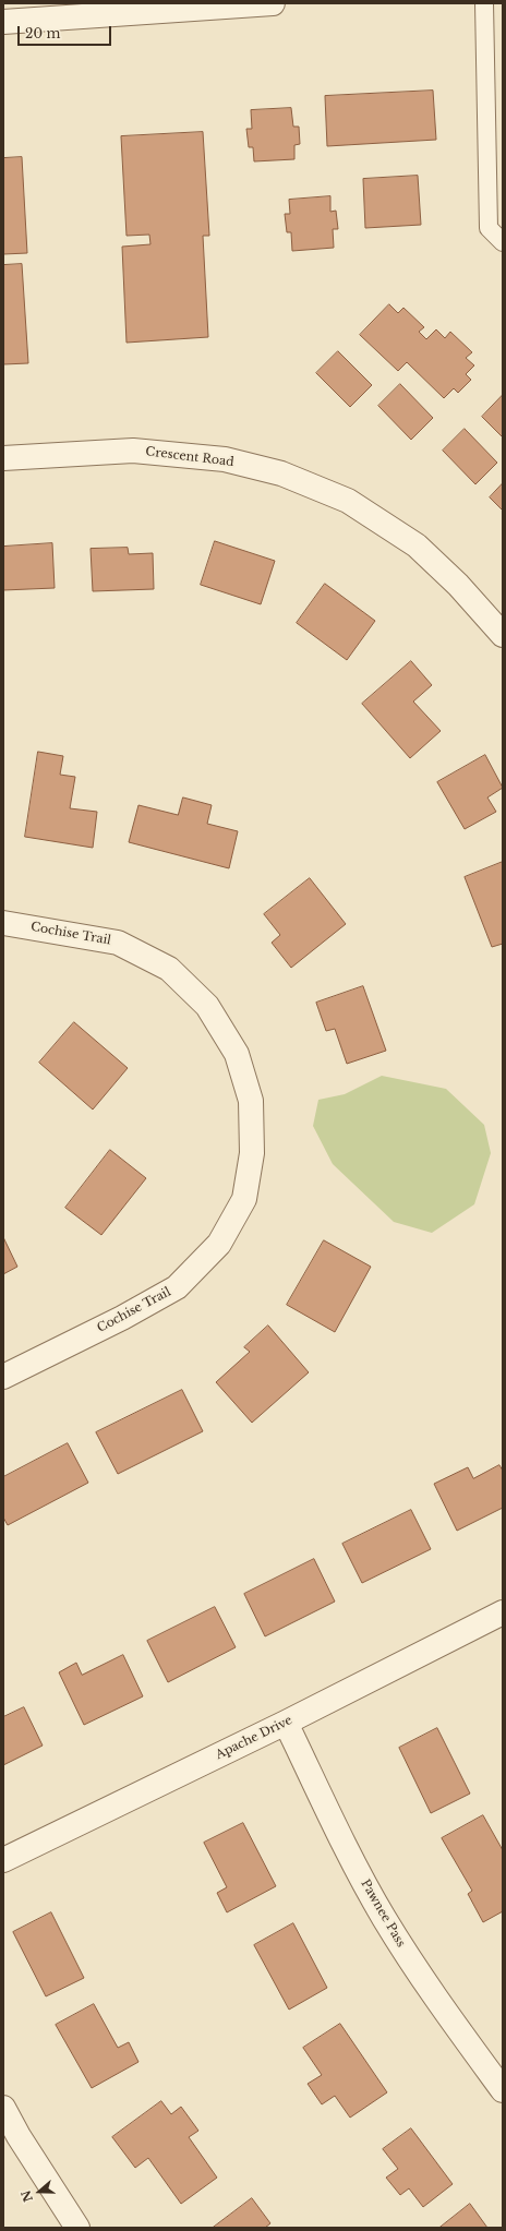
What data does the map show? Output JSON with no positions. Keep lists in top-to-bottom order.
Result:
{
  "streets": {
    "street": [
      "Crescent Road",
      "Cochise Trail",
      "Apache Drive",
      "Pawnee Pass"
    ]
  },
  "crossings": [
    ["Apache Drive", "Pawnee Pass"]
  ],
  "scale_bar": "20 m",
  "north": "left"
}
